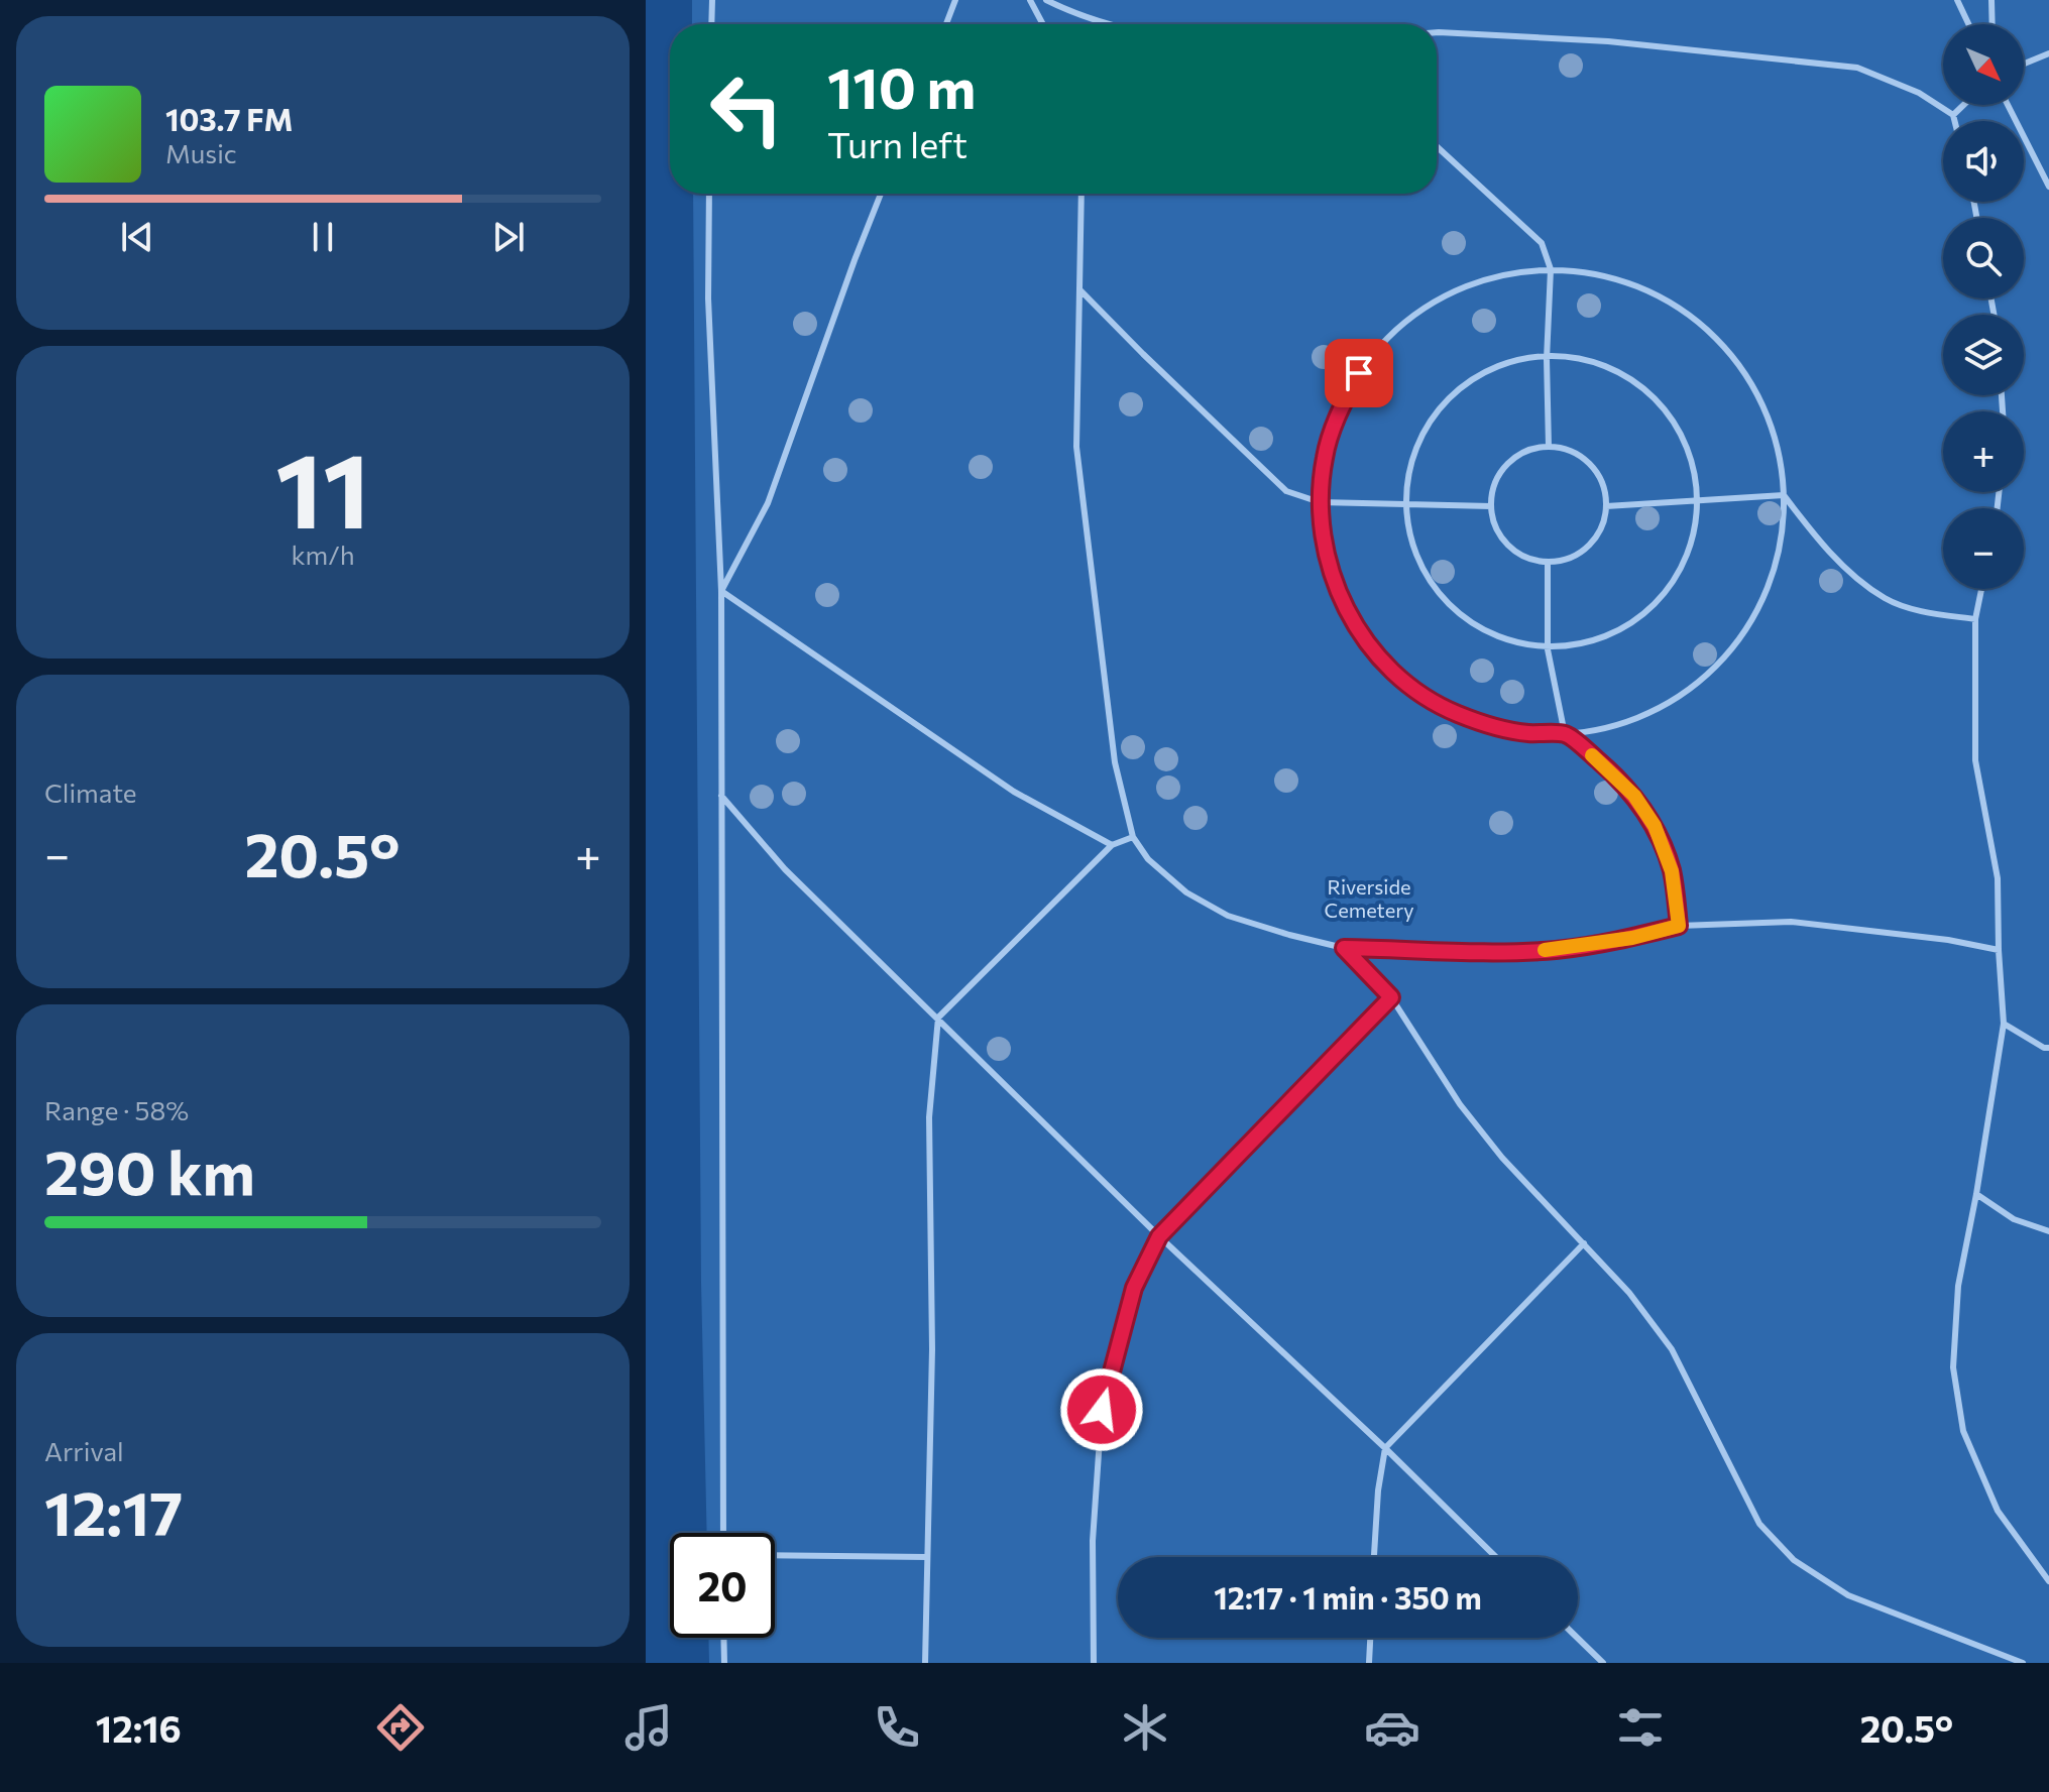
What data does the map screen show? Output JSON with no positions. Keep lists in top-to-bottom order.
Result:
{
  "parks": ["Riverside Cemetery"],
  "north": "bottom right",
  "page": {
    "map_buttons": ["+", "−"],
    "turn": ["110 m", "Turn left"],
    "song": ["103.7 FM", "Music"],
    "tile": [
      ["11", "km/h"],
      "Climate",
      ["Range · 58%", "290 km"],
      ["Arrival", "12:17"]
    ],
    "heat": ["−", "20.5°", "+"],
    "limit": "20",
    "trip": "12:17 · 1 min · 350 m",
    "tabs": ["12:16", "20.5°"]
  }
}
